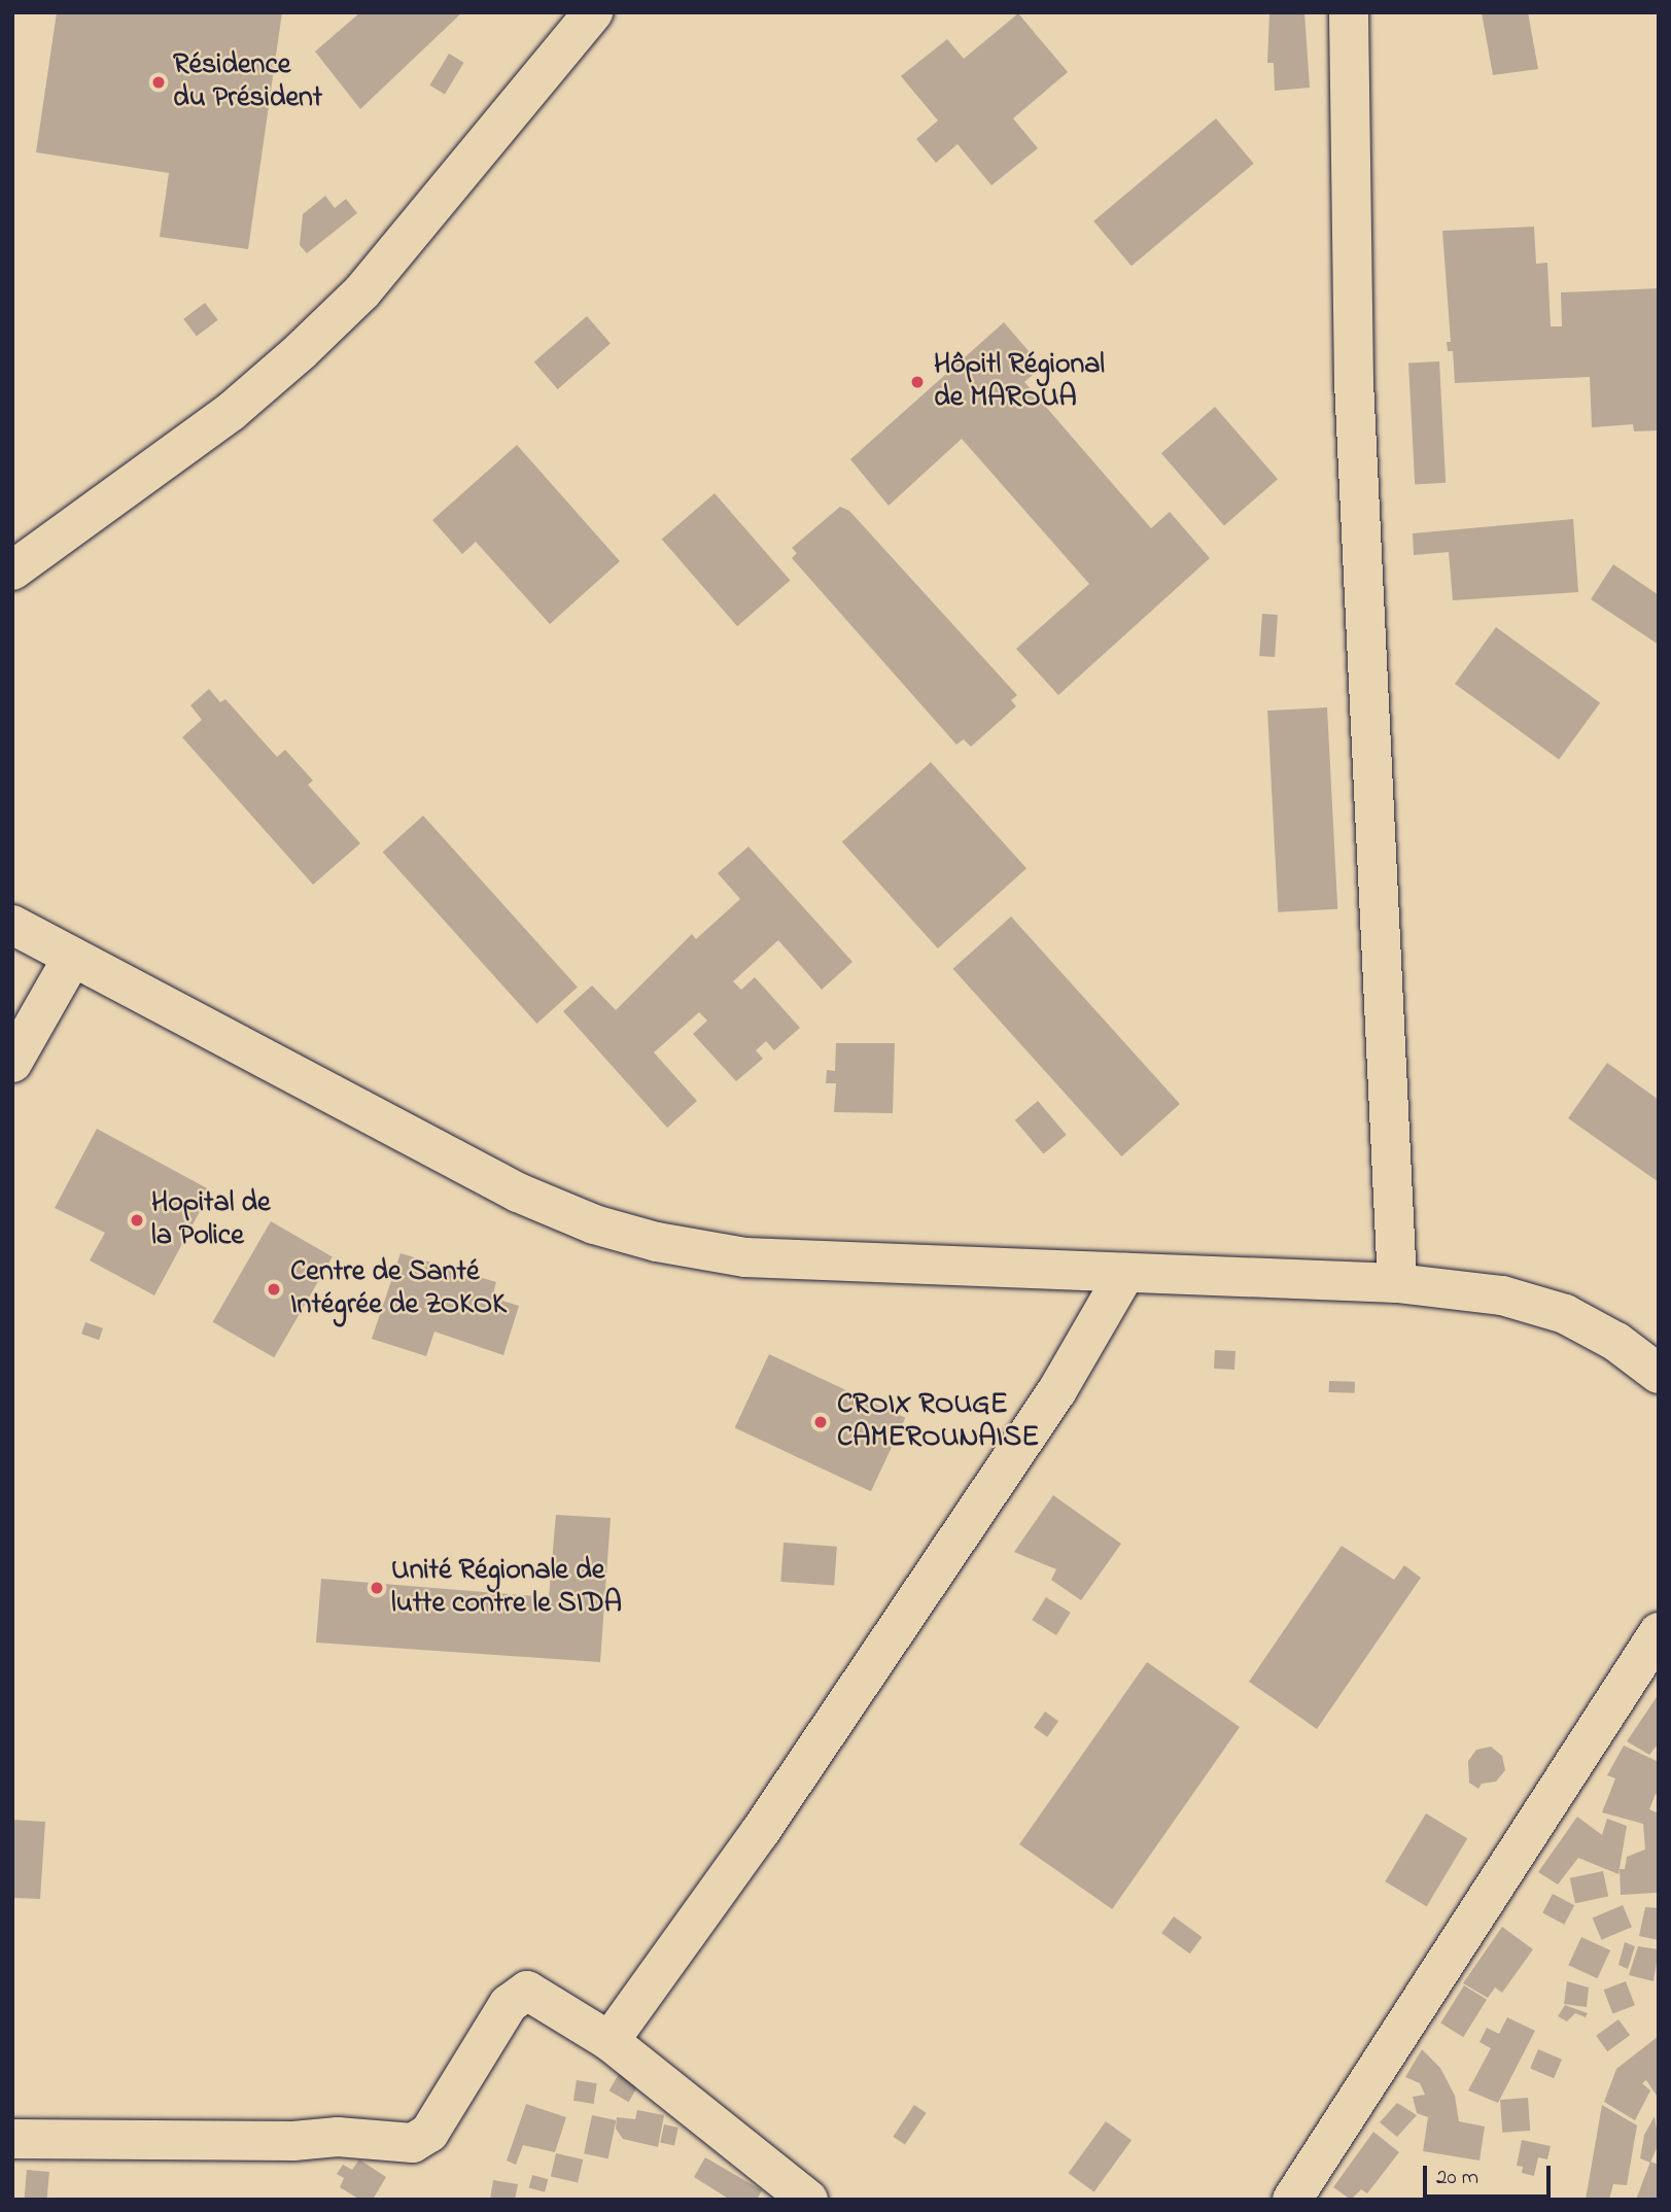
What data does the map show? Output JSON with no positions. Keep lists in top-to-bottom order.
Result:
{
  "places": [
    "Résidence du Président",
    "Hôpitl Régional de MAROUA",
    "Hopital de la Police",
    "Centre de Santé Intégrée de ZOKOK",
    "CROIX ROUGE CAMEROUNAISE",
    "Unité Régionale de lutte contre le SIDA"
  ],
  "scale_bar": "20 m"
}
